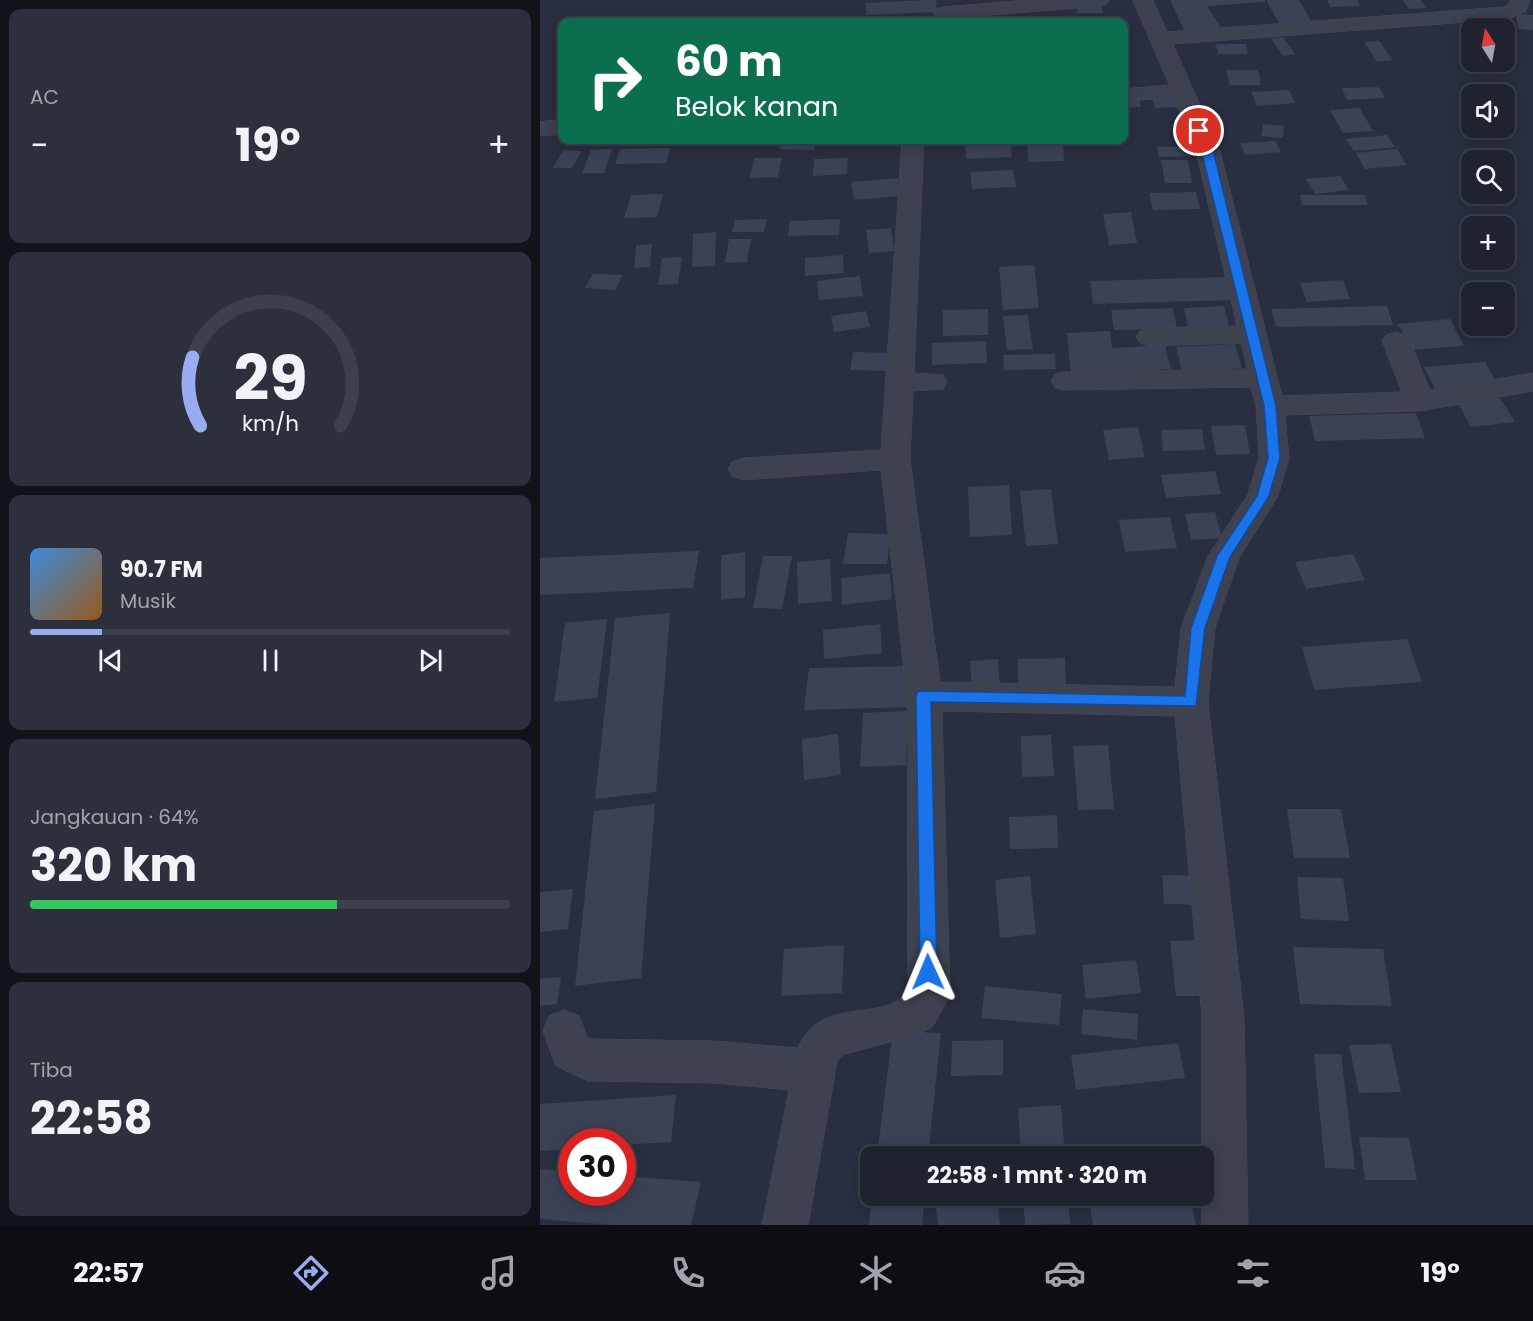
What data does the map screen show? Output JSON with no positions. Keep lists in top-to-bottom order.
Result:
{
  "north": "top",
  "page": {
    "tile": [
      "AC",
      ["Jangkauan · 64%", "320 km"],
      ["Tiba", "22:58"]
    ],
    "map_buttons": ["+", "−"],
    "turn": ["60 m", "Belok kanan"],
    "heat": ["−", "19°", "+"],
    "song": ["90.7 FM", "Musik"],
    "limit": "30",
    "trip": "22:58 · 1 mnt · 320 m",
    "tabs": ["22:57", "19°"],
    "gauge": ["29", "km/h"]
  }
}
